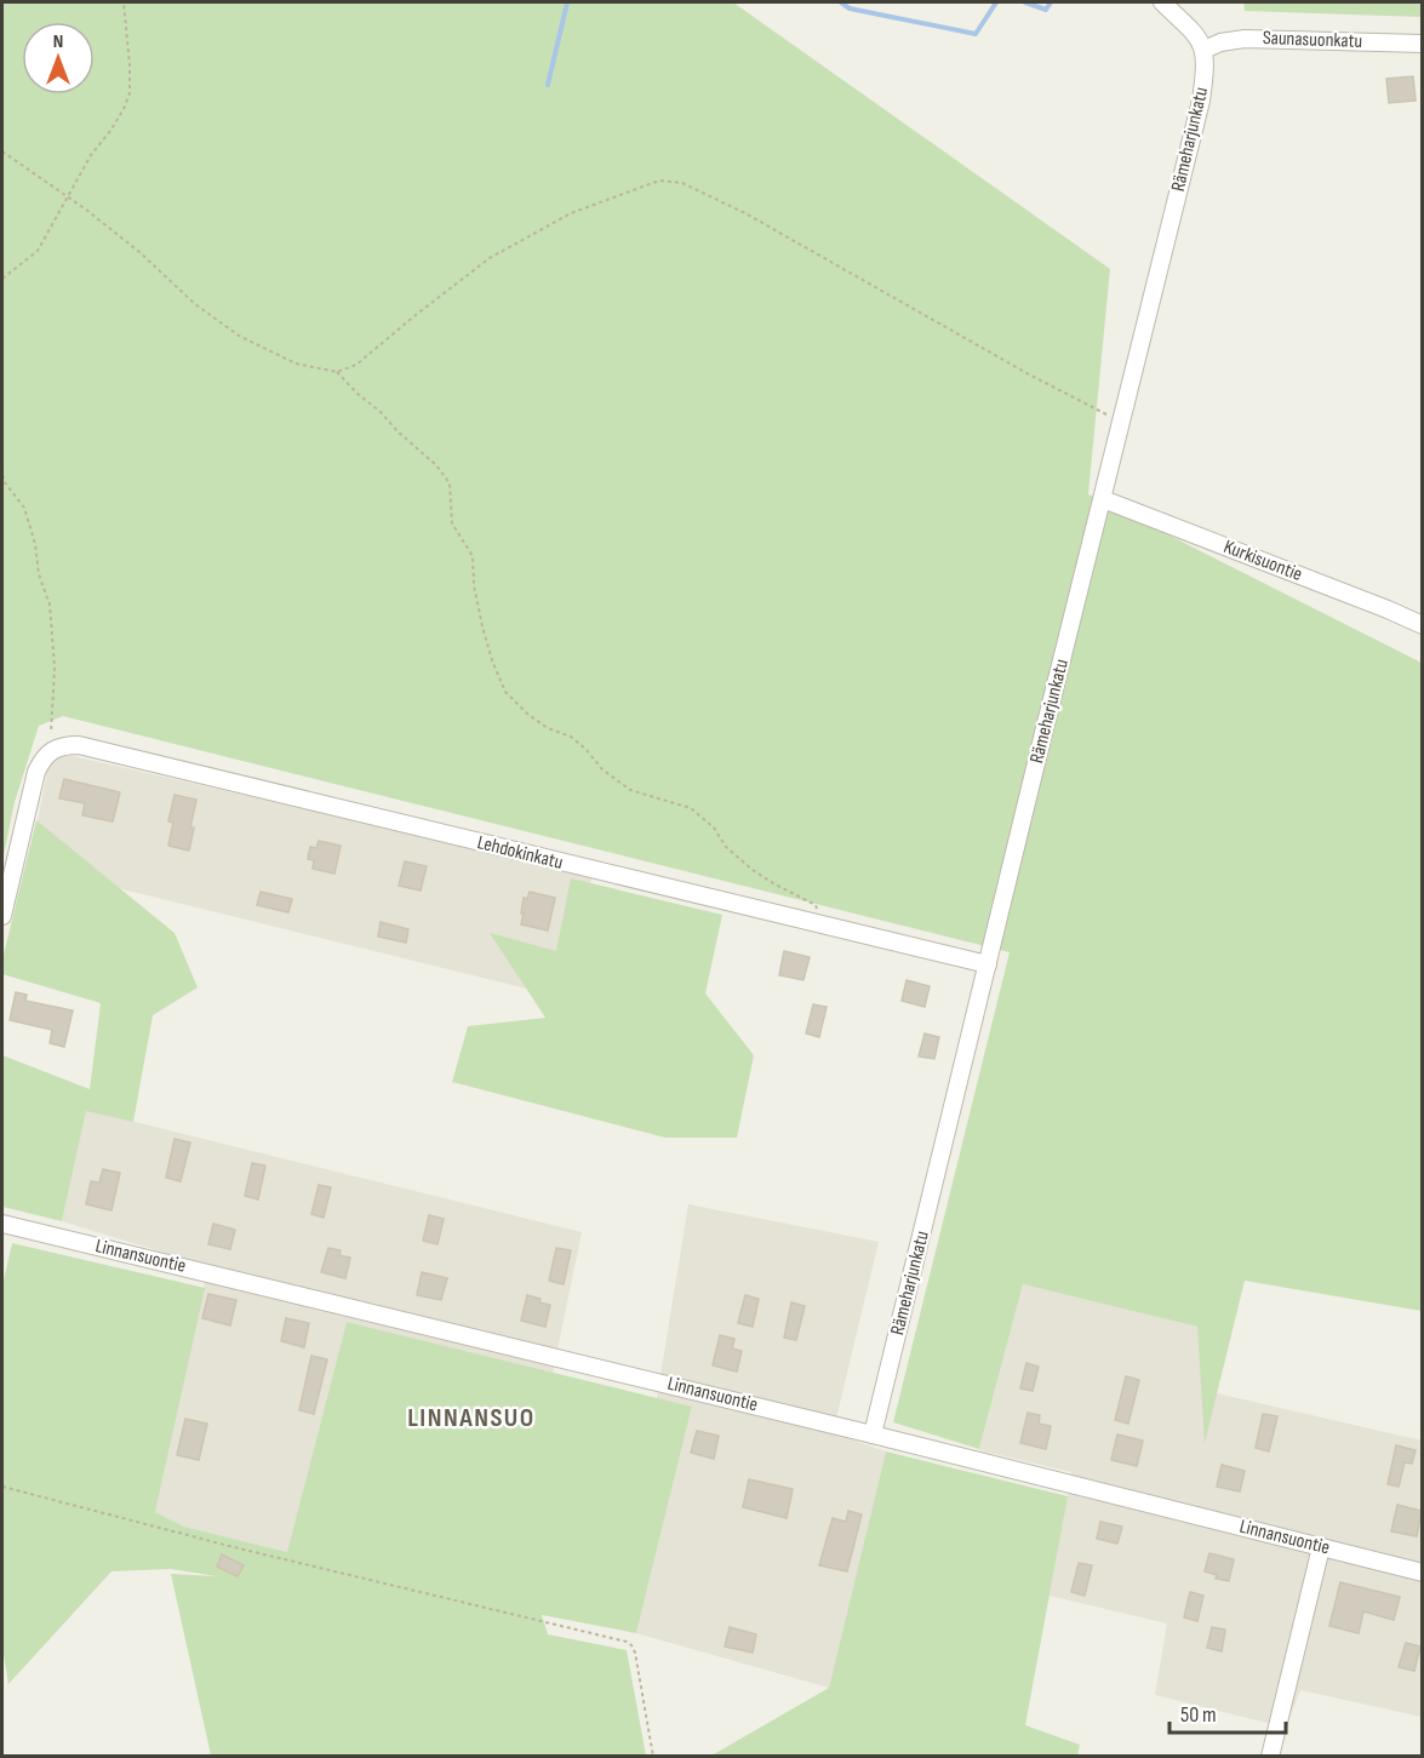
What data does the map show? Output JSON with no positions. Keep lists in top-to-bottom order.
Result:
{
  "streets": {
    "street": [
      "Saunasuonkatu",
      "Rämeharjunkatu",
      "Kurkisuontie",
      "Lehdokinkatu",
      "Linnansuontie"
    ]
  },
  "crossings": [
    ["Saunasuonkatu", "Rämeharjunkatu"],
    ["Rämeharjunkatu", "Kurkisuontie"],
    ["Rämeharjunkatu", "Lehdokinkatu"],
    ["Rämeharjunkatu", "Linnansuontie"]
  ],
  "districts": ["LINNANSUO"],
  "scale_bar": "50 m",
  "north": "top"
}
